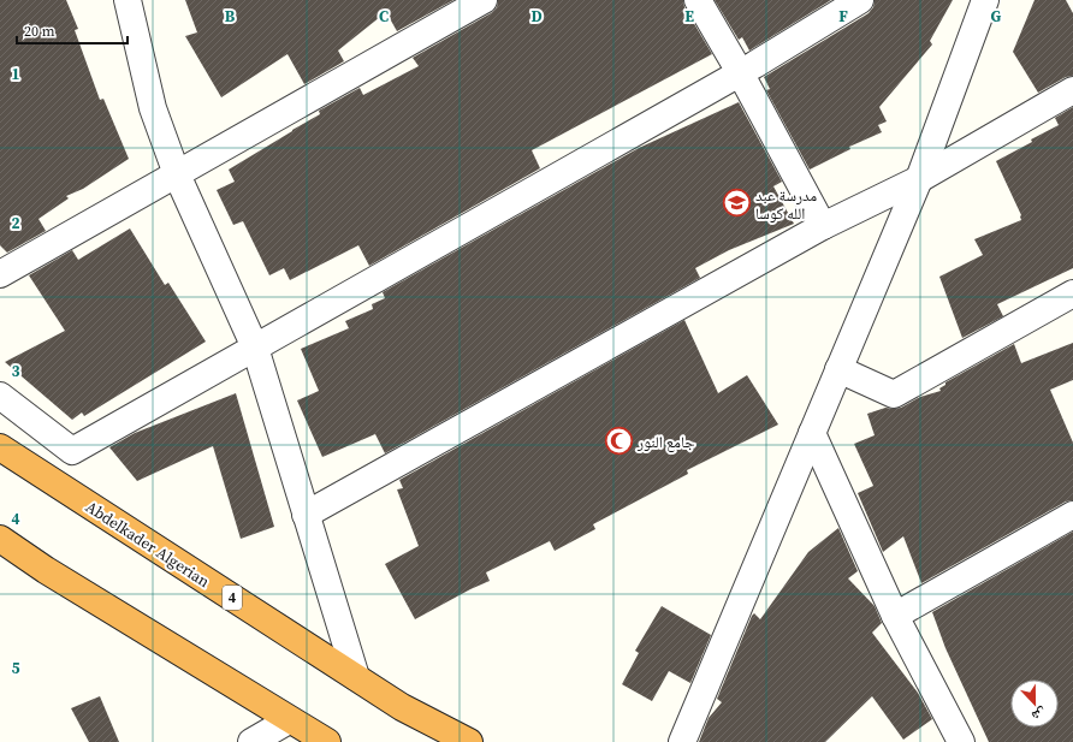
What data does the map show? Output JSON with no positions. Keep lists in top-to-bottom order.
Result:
{
  "streets": {
    "highway": ["Abdelkader Algerian", "4"]
  },
  "places": {
    "school or university": ["مدرسة عبد الله كوسا"],
    "mosque": ["جامع النور"]
  },
  "scale_bar": "20 m",
  "north": "bottom",
  "grid": {
    "columns": [
      "B",
      "C",
      "D",
      "E",
      "F",
      "G"
    ],
    "rows": [
      "1",
      "2",
      "3",
      "4",
      "5"
    ]
  }
}
